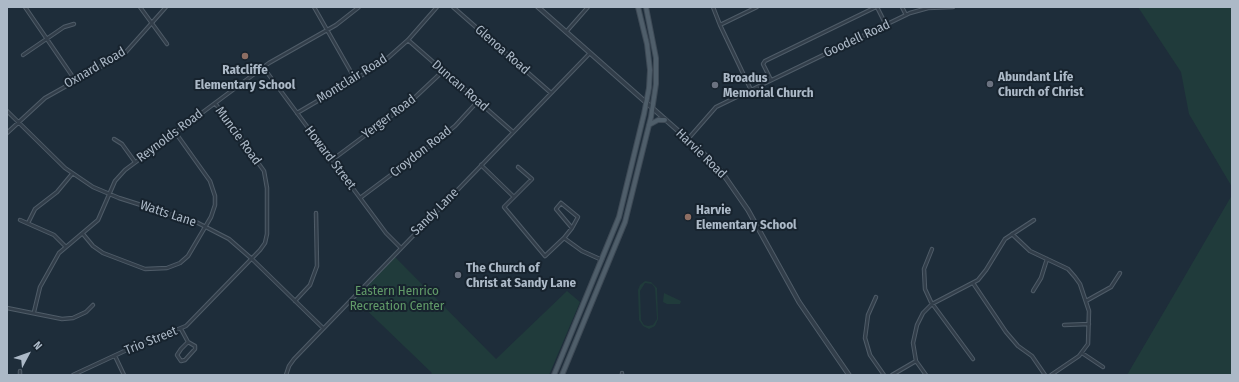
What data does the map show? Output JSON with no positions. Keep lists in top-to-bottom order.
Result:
{
  "streets": {
    "street": [
      "Goodell Road",
      "Glenoa Road",
      "Oxnard Road",
      "Montclair Road",
      "Duncan Road",
      "Yerger Road",
      "Reynolds Road",
      "Muncie Road",
      "Croydon Road",
      "Harvie Road",
      "Howard Street",
      "Sandy Lane",
      "Watts Lane",
      "Trio Street"
    ]
  },
  "crossings": [
    ["Goodell Road", "Harvie Road"],
    ["Glenoa Road", "Sandy Lane"],
    ["Oxnard Road", "Watts Lane"],
    ["Montclair Road", "Duncan Road"],
    ["Montclair Road", "Howard Street"],
    ["Duncan Road", "Yerger Road"],
    ["Duncan Road", "Croydon Road"],
    ["Duncan Road", "Sandy Lane"],
    ["Yerger Road", "Howard Street"],
    ["Reynolds Road", "Muncie Road"],
    ["Reynolds Road", "Howard Street"],
    ["Reynolds Road", "Watts Lane"],
    ["Muncie Road", "Watts Lane"],
    ["Muncie Road", "Trio Street"],
    ["Croydon Road", "Howard Street"],
    ["Harvie Road", "Sandy Lane"],
    ["Howard Street", "Sandy Lane"],
    ["Sandy Lane", "Watts Lane"],
    ["Watts Lane", "Trio Street"]
  ],
  "parks": ["Eastern Henrico Recreation Center"],
  "places": [
    "Ratcliffe Elementary School",
    "Abundant Life Church of Christ",
    "Broadus Memorial Church",
    "Harvie Elementary School",
    "The Church of Christ at Sandy Lane"
  ],
  "north": "top right"
}
